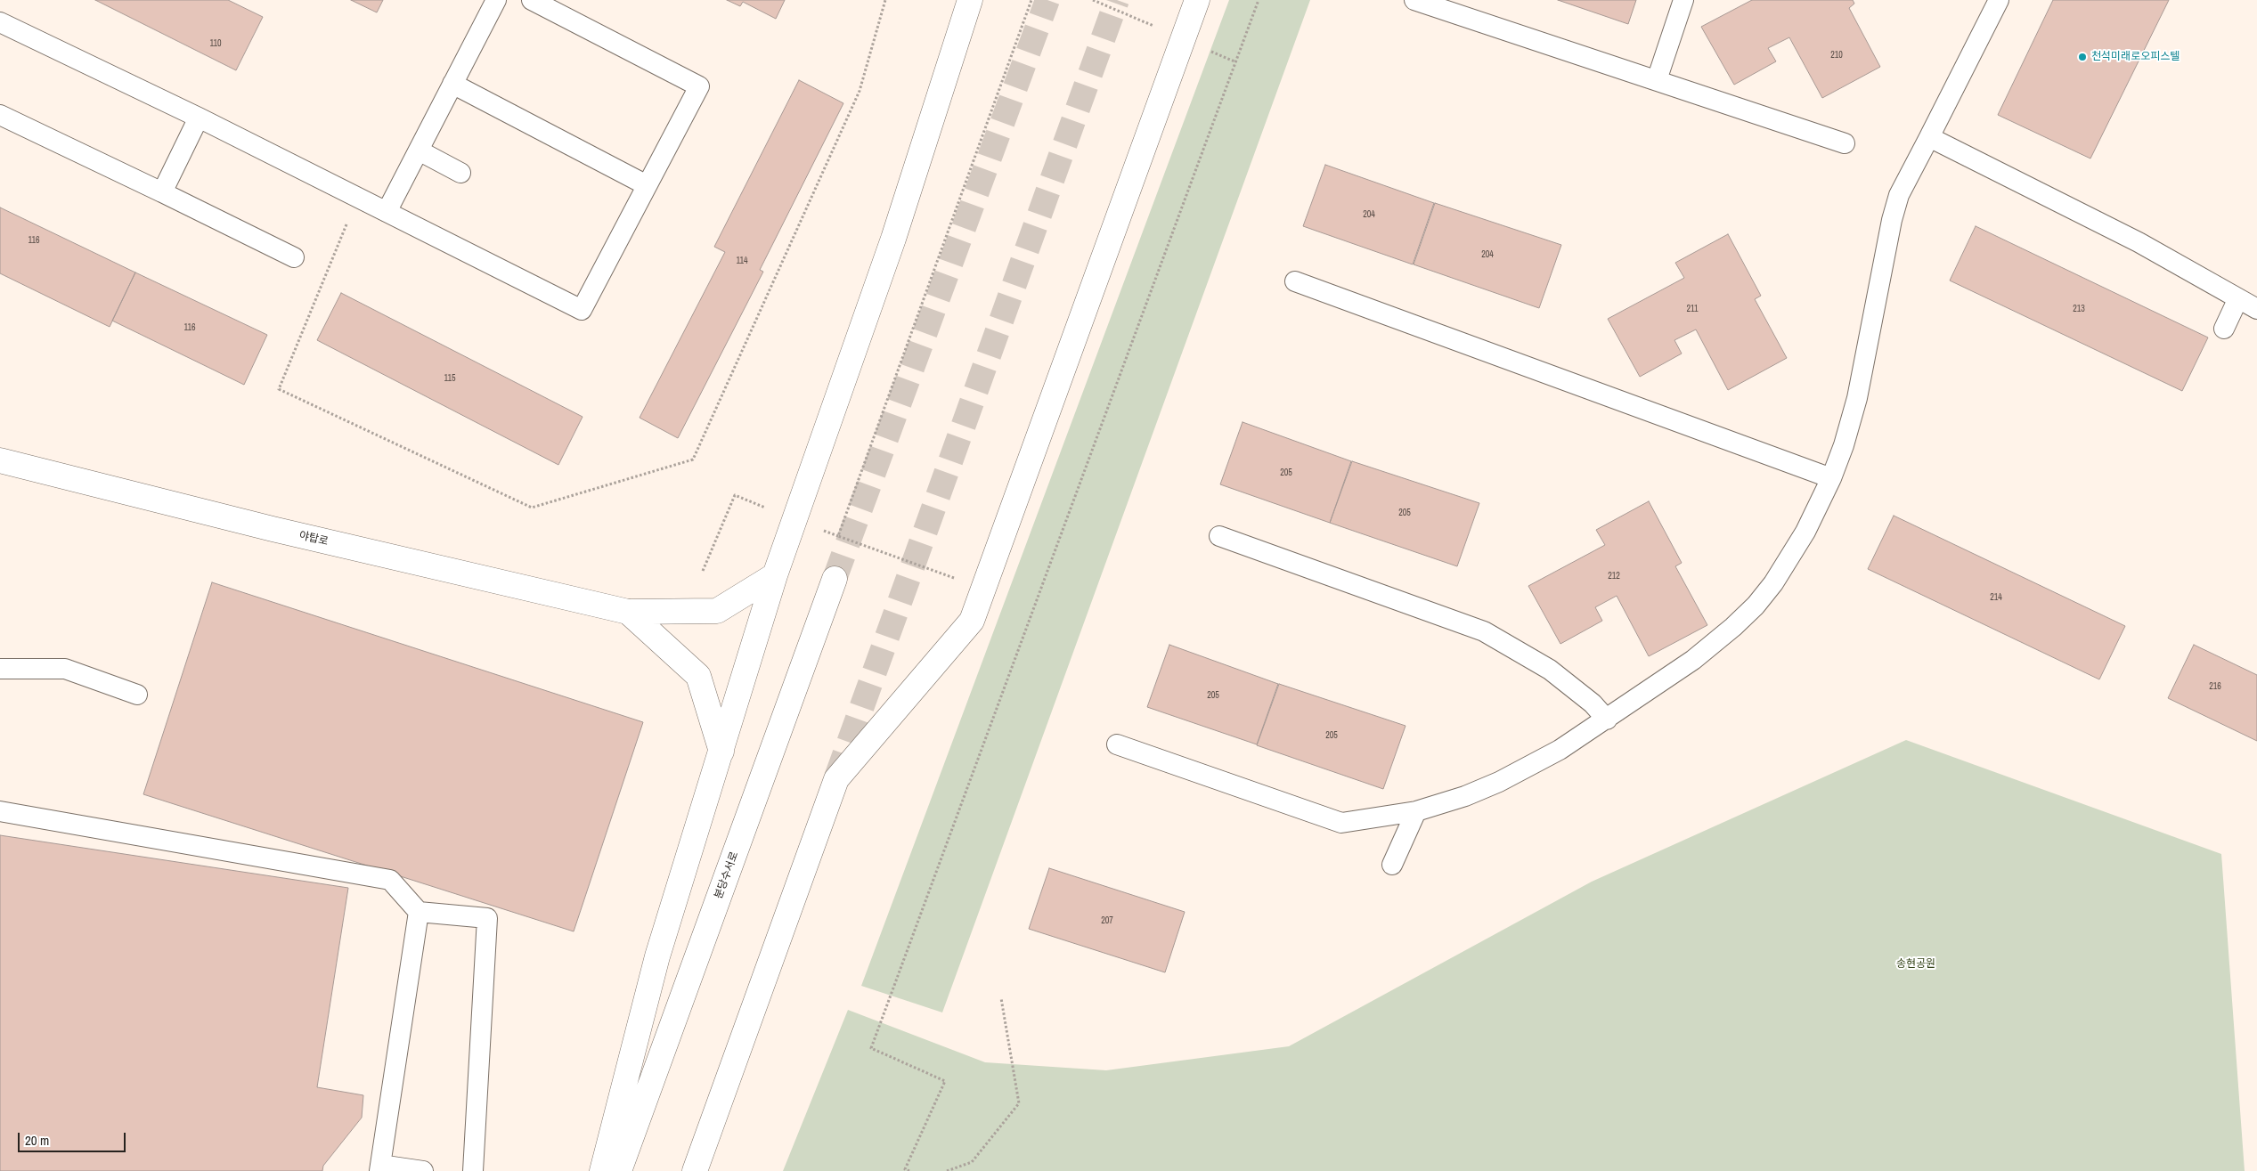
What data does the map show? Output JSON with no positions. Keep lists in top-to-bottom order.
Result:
{
  "streets": {
    "main road": ["야탑로", "분당수서로"]
  },
  "parks": ["송현공원"],
  "places": ["천석미래로오피스텔"],
  "house_numbers": [
    "110",
    "210",
    "204",
    "116",
    "204",
    "114",
    "211",
    "213",
    "116",
    "115",
    "205",
    "205",
    "212",
    "214",
    "216",
    "205",
    "205",
    "207"
  ],
  "scale_bar": "20 m"
}
